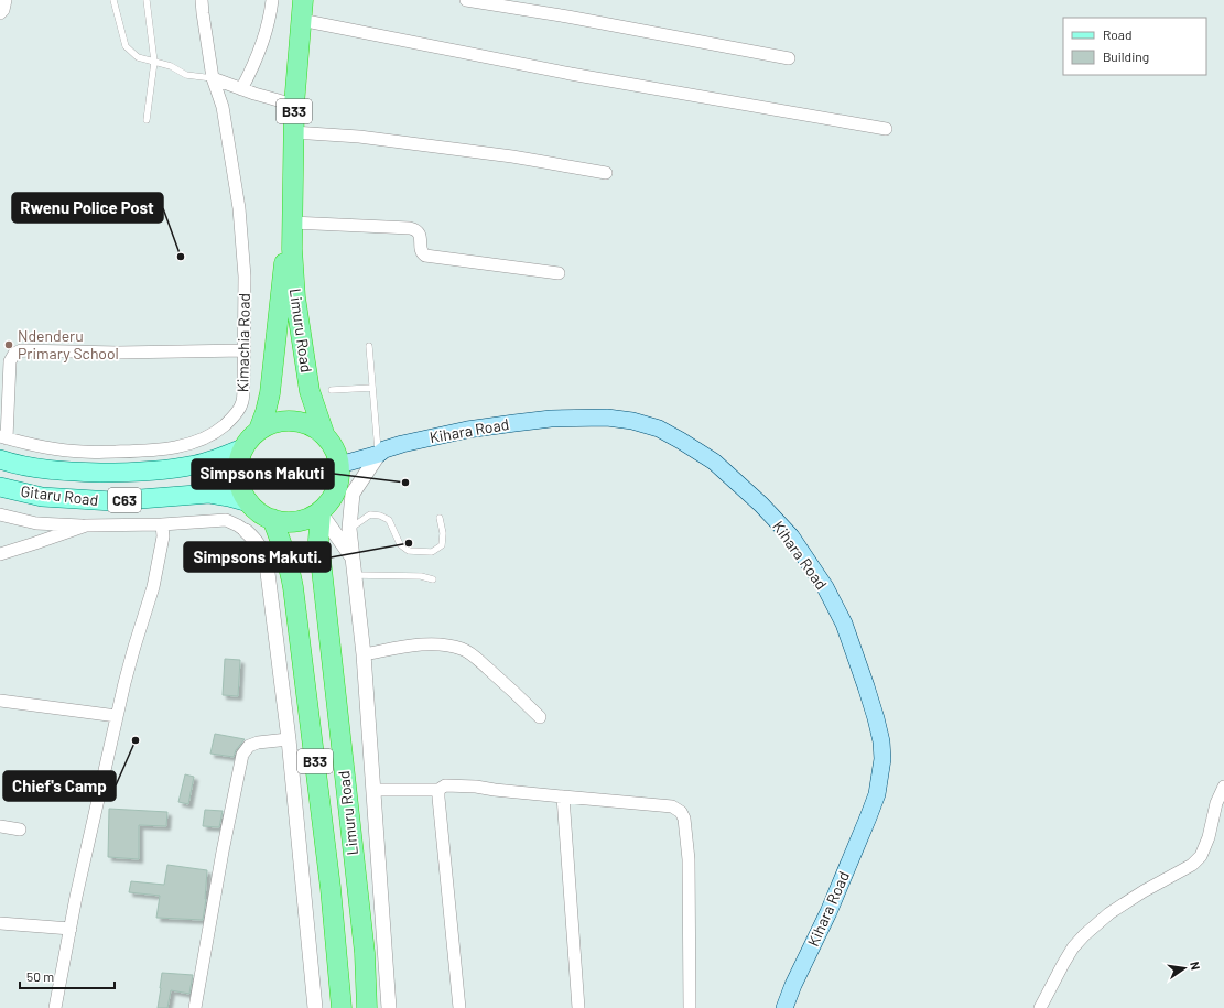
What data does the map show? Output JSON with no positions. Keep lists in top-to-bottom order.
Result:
{
  "streets": {
    "highway": ["B33", "Limuru Road"],
    "main road": ["Kihara Road", "Gitaru Road", "C63"],
    "street": ["Kimachia Road"]
  },
  "crossings": [
    ["Limuru Road", "Kihara Road"],
    ["Limuru Road", "Gitaru Road"],
    ["Limuru Road", "C63"],
    ["Kihara Road", "Gitaru Road"],
    ["Kihara Road", "C63"],
    ["Gitaru Road", "C63"]
  ],
  "places": [
    "Rwenu Police Post",
    "Ndenderu Primary School",
    "Simpsons Makuti",
    "Simpsons Makuti.",
    "Chief's Camp"
  ],
  "legend": ["Road", "Building"],
  "scale_bar": "50 m",
  "north": "right"
}
